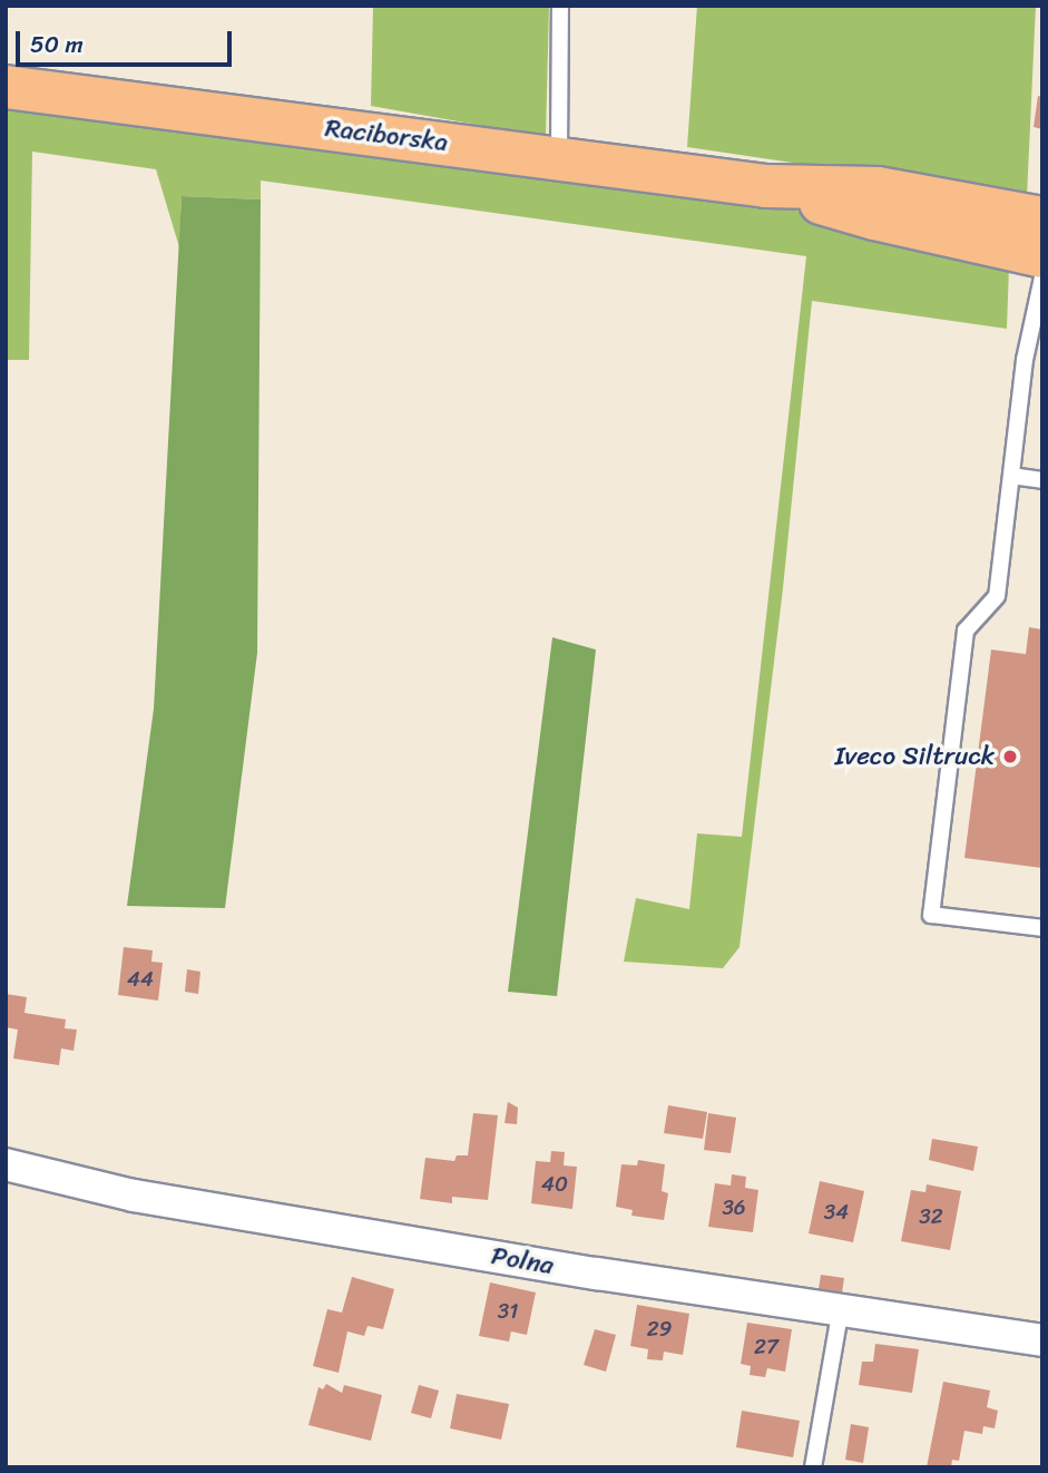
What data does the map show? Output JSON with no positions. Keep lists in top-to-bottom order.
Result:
{
  "streets": {
    "main road": ["Raciborska"],
    "street": ["Polna"]
  },
  "places": ["Iveco Siltruck"],
  "house_numbers": [
    "44",
    "40",
    "36",
    "34",
    "32",
    "31",
    "29",
    "27"
  ],
  "scale_bar": "50 m"
}
